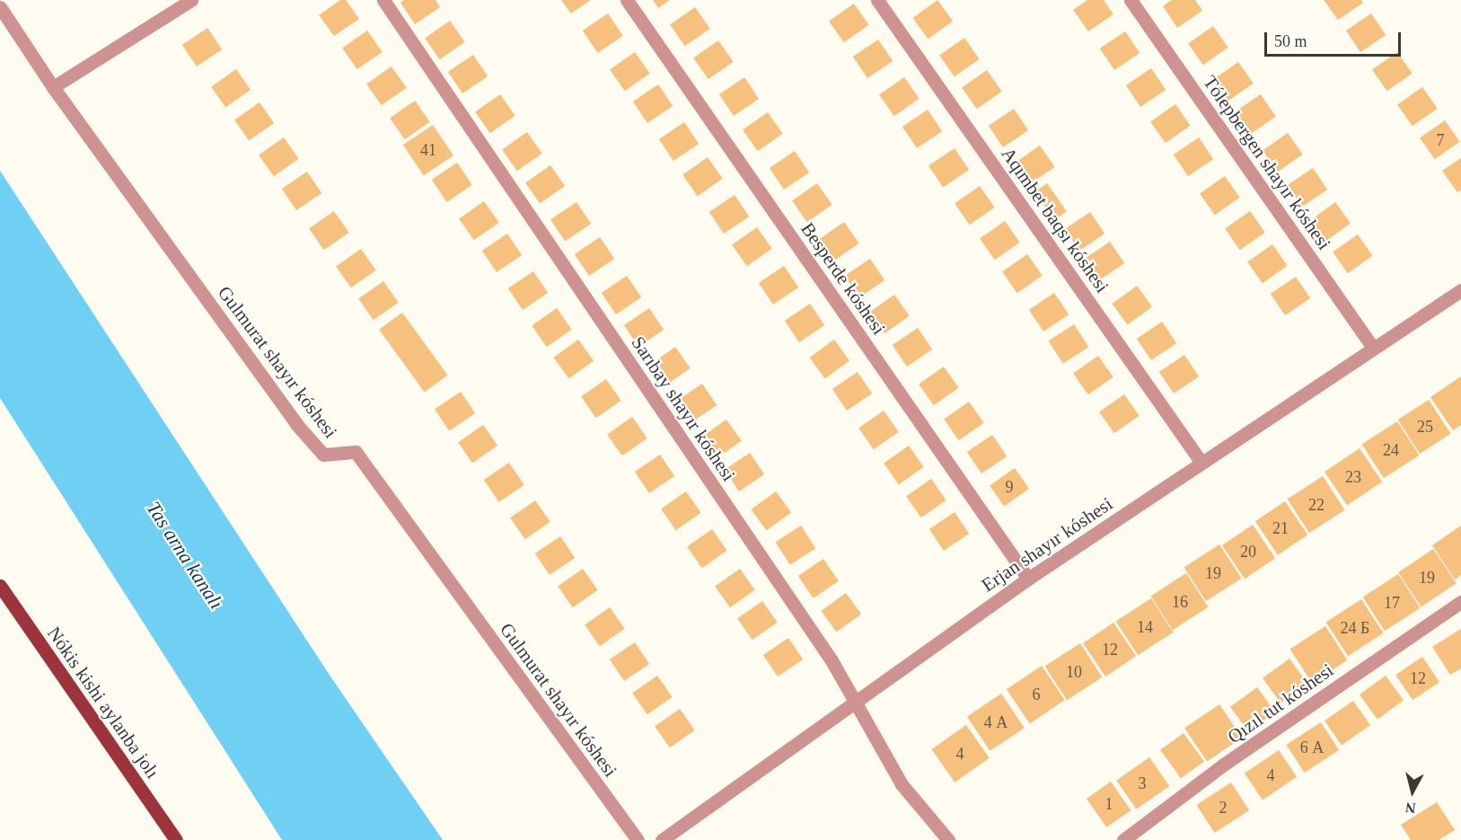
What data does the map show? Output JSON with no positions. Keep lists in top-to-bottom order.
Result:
{
  "streets": {
    "main road": ["Nókis kishi aylanba jolı"],
    "street": [
      "Tólepbergen shayır kóshesi",
      "Aqımbet baqsı kóshesi",
      "Besperde kóshesi",
      "Gulmurat shayır kóshesi",
      "Sarıbay shayır kóshesi",
      "Erjan shayır kóshesi",
      "Qızıl tut kóshesi"
    ]
  },
  "crossings": [
    ["Tólepbergen shayır kóshesi", "Erjan shayır kóshesi"],
    ["Aqımbet baqsı kóshesi", "Erjan shayır kóshesi"],
    ["Besperde kóshesi", "Erjan shayır kóshesi"],
    ["Sarıbay shayır kóshesi", "Erjan shayır kóshesi"]
  ],
  "water": ["Tas arna kanalı"],
  "house_numbers": [
    "7",
    "41",
    "25",
    "24",
    "23",
    "9",
    "22",
    "21",
    "20",
    "19",
    "19",
    "16",
    "17",
    "14",
    "24 Б",
    "12",
    "10",
    "12",
    "6",
    "4 А",
    "6 А",
    "4",
    "4",
    "3",
    "1",
    "2"
  ],
  "scale_bar": "50 m",
  "north": "bottom"
}
